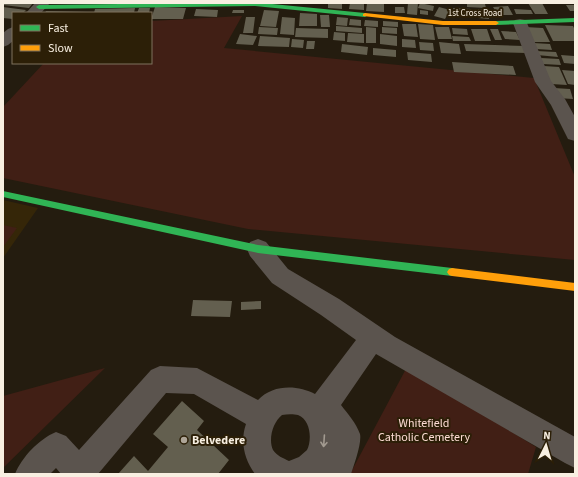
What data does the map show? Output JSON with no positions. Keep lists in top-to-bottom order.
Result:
{
  "streets": {
    "street": ["1st Cross Road"]
  },
  "parks": ["Whitefield Catholic Cemetery"],
  "places": ["Belvedere"],
  "legend": ["Fast", "Slow"],
  "north": "top"
}
